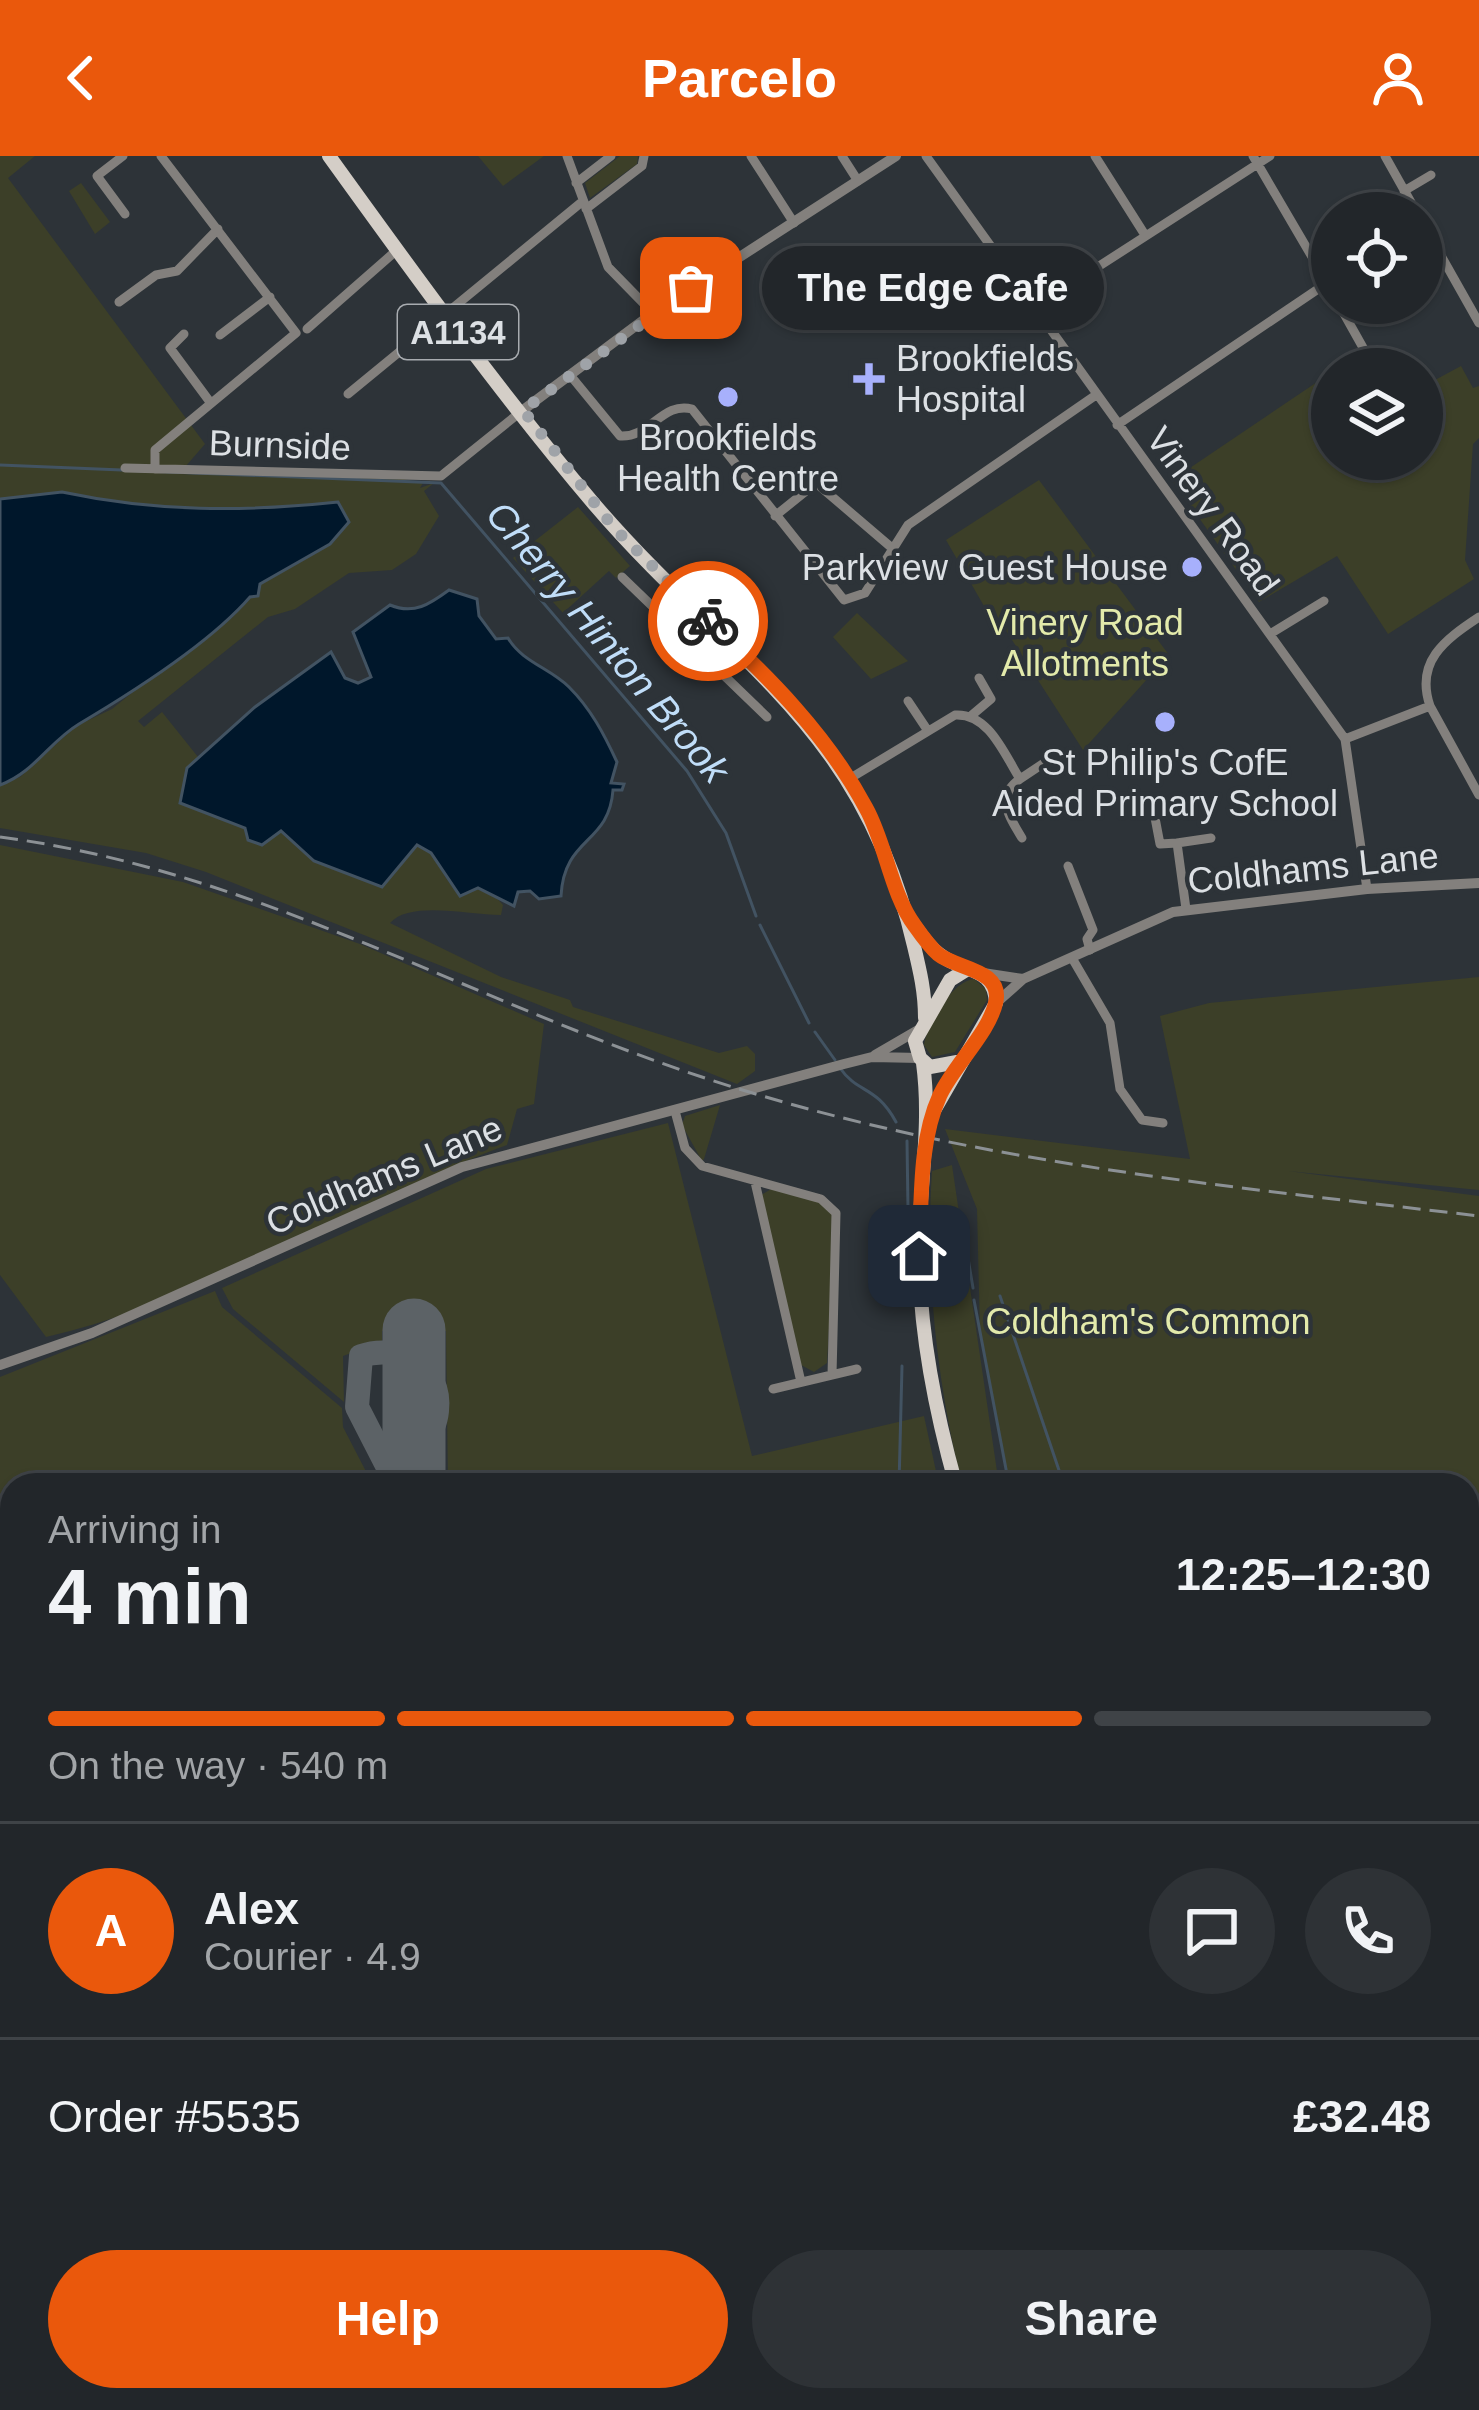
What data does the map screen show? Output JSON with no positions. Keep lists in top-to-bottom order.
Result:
{
  "streets": {
    "main road": ["A1134"],
    "street": ["Burnside", "Vinery Road", "Coldhams Lane"]
  },
  "crossings": [
    ["A1134", "Burnside"],
    ["A1134", "Coldhams Lane"]
  ],
  "water": ["Cherry Hinton Brook"],
  "parks": ["Vinery Road Allotments", "Coldham's Common"],
  "places": {
    "other": [
      "The Edge Cafe",
      "Brookfields Health Centre",
      "Parkview Guest House",
      "St Philip's CofE Aided Primary School"
    ],
    "health": ["Brookfields Hospital"]
  },
  "page": {
    "header": "Parcelo",
    "bubble": "The Edge Cafe",
    "heading": ["4 min", "Arriving in", "12:25–12:30"],
    "panel": [
      "Alex",
      "Courier · 4.9",
      "Order #5535",
      "£32.48"
    ],
    "bar": "On the way · 540 m",
    "round": "A",
    "buttons": ["Help", "Share"]
  }
}
